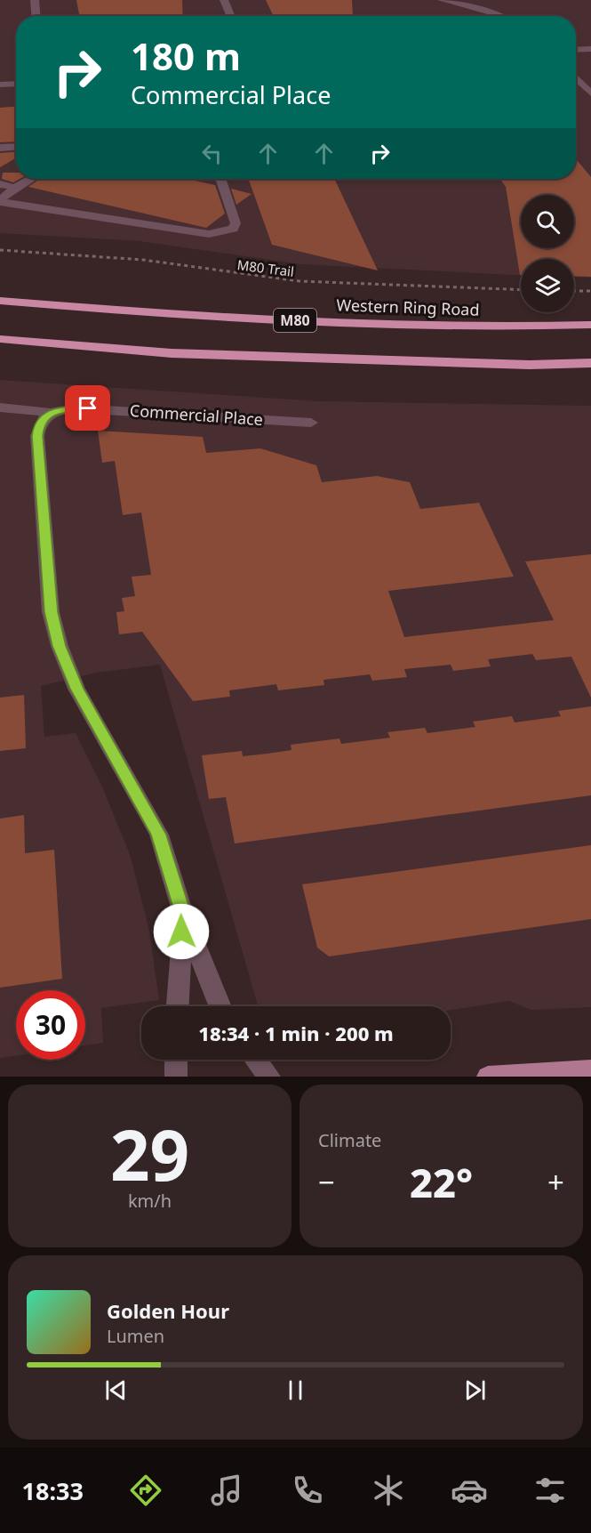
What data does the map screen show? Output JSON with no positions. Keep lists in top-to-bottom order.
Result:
{
  "streets": {
    "highway": ["Western Ring Road", "M80"],
    "street": ["Commercial Place"],
    "path": ["M80 Trail"]
  },
  "page": {
    "turn": ["180 m", "Commercial Place"],
    "limit": "30",
    "trip": "18:34 · 1 min · 200 m",
    "tile": [
      ["29", "km/h"],
      "Climate"
    ],
    "heat": ["−", "22°", "+"],
    "song": ["Golden Hour", "Lumen"],
    "tabs": "18:33"
  }
}
